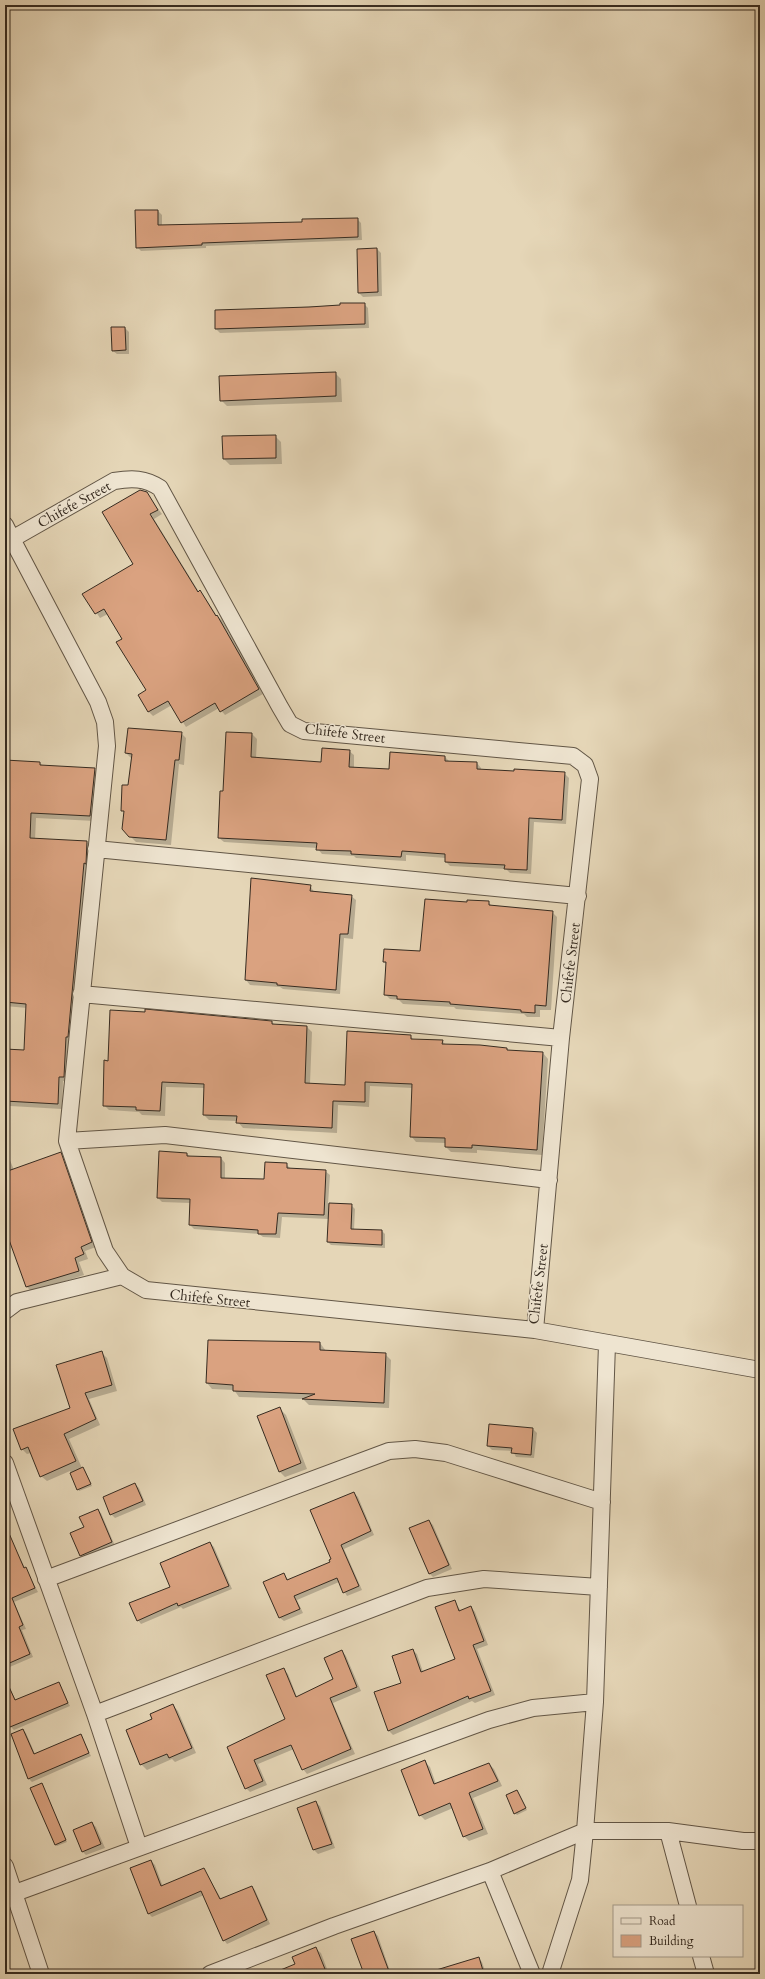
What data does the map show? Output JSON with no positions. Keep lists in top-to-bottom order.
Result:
{
  "streets": {
    "street": ["Chifefe Street"]
  },
  "legend": ["Road", "Building"]
}
